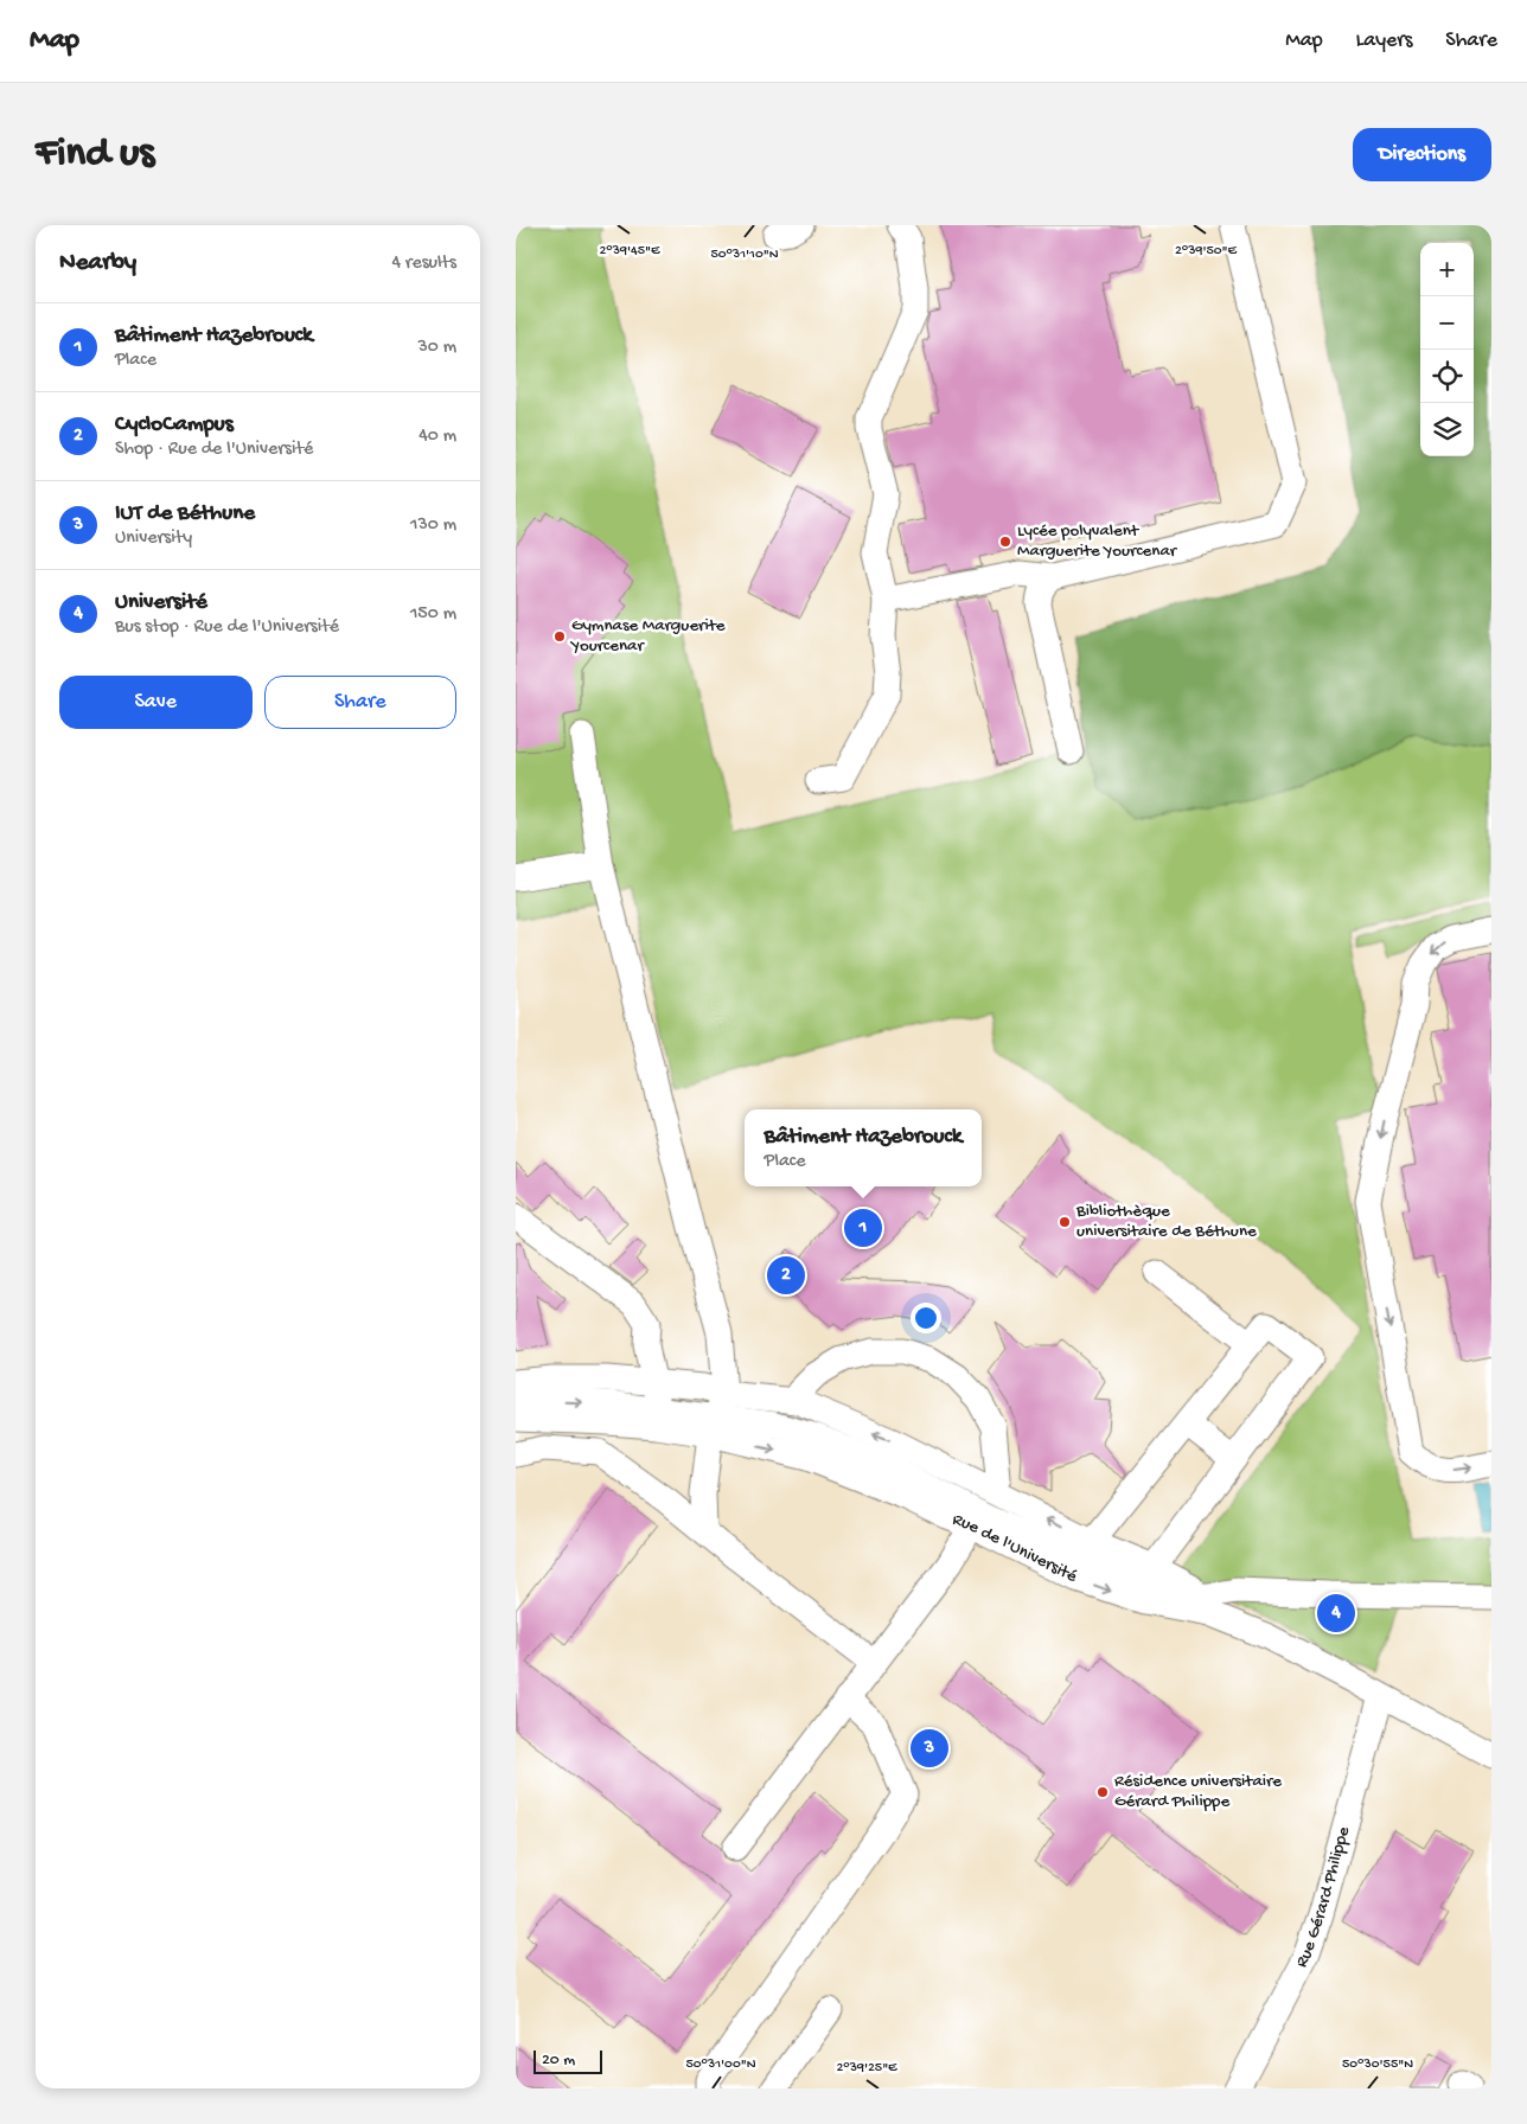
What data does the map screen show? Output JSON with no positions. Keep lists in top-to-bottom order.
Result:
{
  "streets": {
    "street": ["Rue de l'Université", "Rue Gérard Philippe"]
  },
  "crossings": [
    ["Rue de l'Université", "Rue Gérard Philippe"]
  ],
  "places": [
    "Lycée polyvalent Marguerite Yourcenar",
    "Gymnase Marguerite Yourcenar",
    "Bibliothèque universitaire de Béthune",
    "Résidence universitaire Gérard Philippe"
  ],
  "scale_bar": "20 m",
  "page": {
    "header": "Map",
    "nav": ["Map", "Layers", "Share"],
    "buttons": [
      "Directions",
      ["Save", "Share"]
    ],
    "title": "Find us",
    "heading": ["Nearby", "4 results"],
    "map_buttons": ["+", "−"],
    "list": [
      {
        "mark": "1",
        "name": "Bâtiment Hazebrouck",
        "note": "Place",
        "value": "30 m"
      },
      {
        "mark": "2",
        "name": "CycloCampus",
        "note": "Shop · Rue de l'Université",
        "value": "40 m"
      },
      {
        "mark": "3",
        "name": "IUT de Béthune",
        "note": "University",
        "value": "130 m"
      },
      {
        "mark": "4",
        "name": "Université",
        "note": "Bus stop · Rue de l'Université",
        "value": "150 m"
      }
    ],
    "popup": ["Bâtiment Hazebrouck", "Place"],
    "pins": [
      "1",
      "2",
      "4",
      "3"
    ],
    "scale": "20 m"
  },
  "coordinates": [
    "2°39'45\"E",
    "2°39'50\"E",
    "50°31'10\"N",
    "50°31'00\"N",
    "50°30'55\"N",
    "2°39'25\"E"
  ]
}
